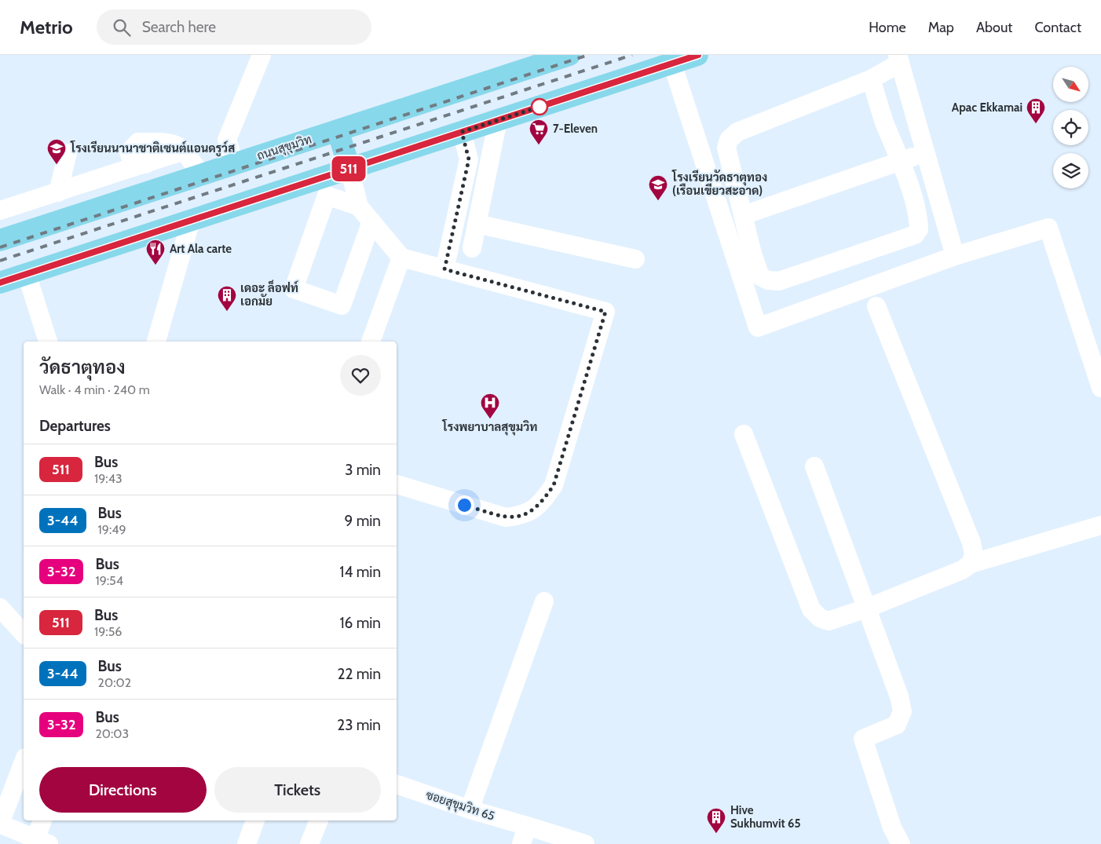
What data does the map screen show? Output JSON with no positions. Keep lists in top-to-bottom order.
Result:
{
  "streets": {
    "main road": ["ถนนสุขุมวิท"],
    "street": ["ซอยสุขุมวิท 65"]
  },
  "places": {
    "building": ["Apac Ekkamai", "เดอะ ล็อฟท์ เอกมัย", "Hive Sukhumvit 65"],
    "supermarket": ["7-Eleven"],
    "school or university": ["โรงเรียนนานาชาติเซนต์แอนดรูว์ส", "โรงเรียนวัดธาตุทอง (เรือนเขียวสะอาด)"],
    "restaurant": ["Art Ala carte"],
    "hospital": ["โรงพยาบาลสุขุมวิท"]
  },
  "lines": ["bus line 511"],
  "north": "bottom right",
  "page": {
    "header": "Metrio",
    "search": "Search here",
    "nav": [
      "Home",
      "Map",
      "About",
      "Contact"
    ],
    "on_map": "511",
    "heading": [
      ["วัดธาตุทอง", "Walk · 4 min · 240 m"],
      "Departures"
    ],
    "list": [
      {
        "mark": "511",
        "name": "Bus",
        "note": "19:43",
        "value": "3 min"
      },
      {
        "mark": "3-44",
        "name": "Bus",
        "note": "19:49",
        "value": "9 min"
      },
      {
        "mark": "3-32",
        "name": "Bus",
        "note": "19:54",
        "value": "14 min"
      },
      {
        "mark": "511",
        "name": "Bus",
        "note": "19:56",
        "value": "16 min"
      },
      {
        "mark": "3-44",
        "name": "Bus",
        "note": "20:02",
        "value": "22 min"
      },
      {
        "mark": "3-32",
        "name": "Bus",
        "note": "20:03",
        "value": "23 min"
      }
    ],
    "buttons": ["Directions", "Tickets"]
  }
}
